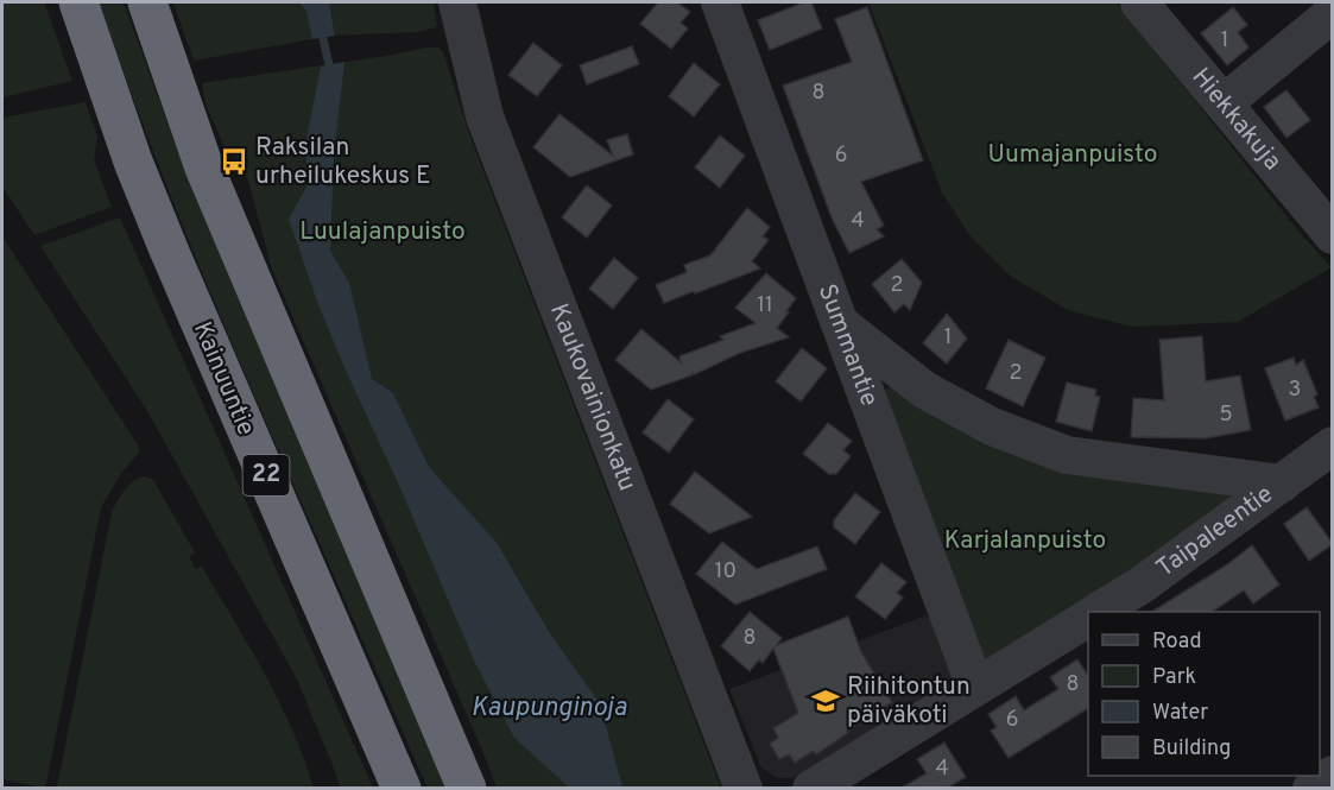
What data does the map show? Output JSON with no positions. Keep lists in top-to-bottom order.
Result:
{
  "streets": {
    "highway": ["Kainuuntie", "22"],
    "street": [
      "Hiekkakuja",
      "Summantie",
      "Kaukovainionkatu",
      "Taipaleentie"
    ]
  },
  "water": ["Kaupunginoja"],
  "parks": ["Uumajanpuisto", "Luulajanpuisto", "Karjalanpuisto"],
  "places": {
    "bus stop": ["Raksilan urheilukeskus E"],
    "school or university": ["Riihitontun päiväkoti"]
  },
  "house_numbers": [
    "1",
    "8",
    "6",
    "4",
    "2",
    "11",
    "1",
    "2",
    "3",
    "5",
    "10",
    "8",
    "8",
    "6",
    "4"
  ],
  "legend": [
    "Road",
    "Park",
    "Water",
    "Building"
  ]
}
